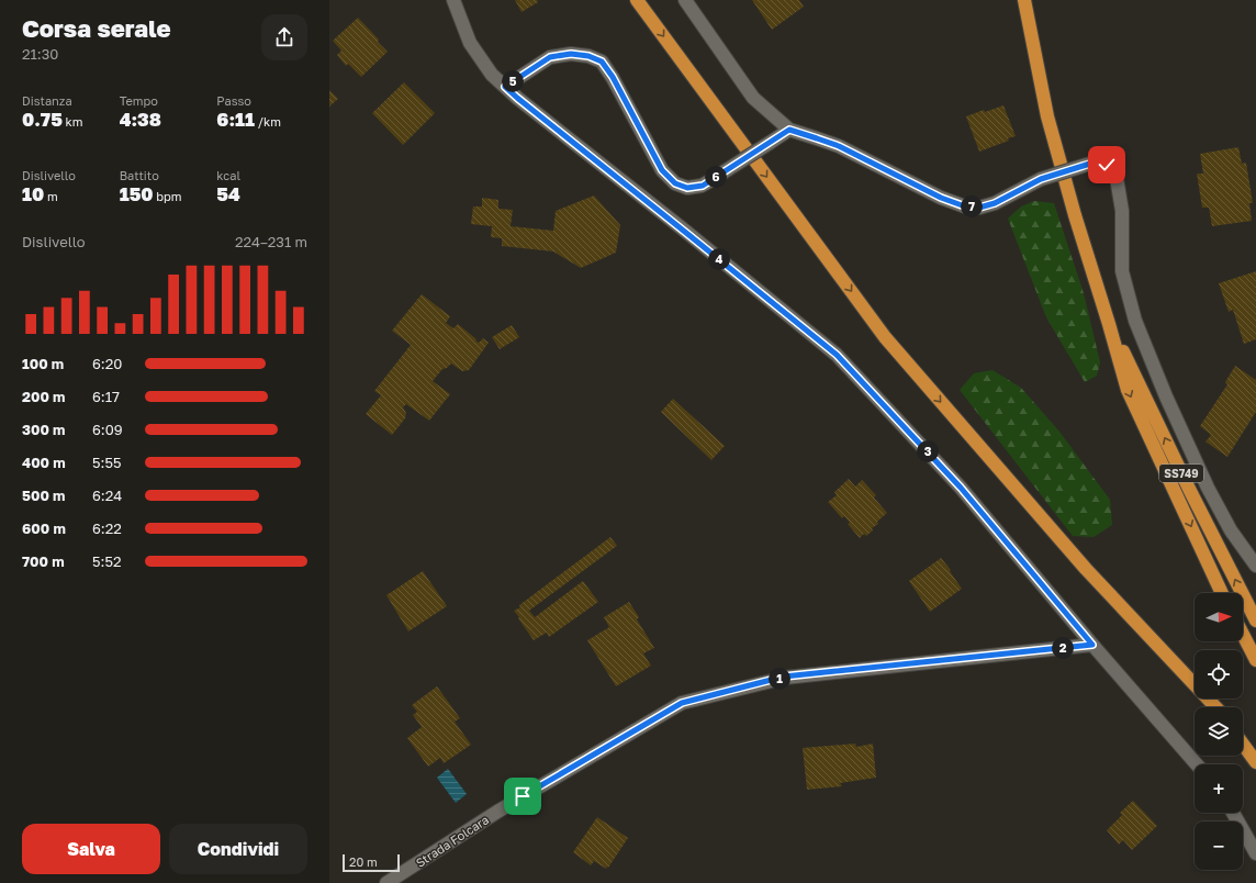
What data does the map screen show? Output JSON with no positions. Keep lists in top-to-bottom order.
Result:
{
  "streets": {
    "highway": ["SS749"],
    "street": ["Strada Folcara"]
  },
  "scale_bar": "20 m",
  "north": "right",
  "page": {
    "heading": ["Corsa serale", "21:30"],
    "pins": [
      "5",
      "6",
      "7",
      "4",
      "3",
      "2",
      "1"
    ],
    "stats": [
      ["Distanza", "0.75 km"],
      ["Tempo", "4:38"],
      ["Passo", "6:11 /km"],
      ["Dislivello", "10 m"],
      ["Battito", "150 bpm"],
      ["kcal", "54"]
    ],
    "chart": ["Dislivello", "224–231 m"],
    "list": [
      {
        "name": "100 m",
        "note": "6:20"
      },
      {
        "name": "200 m",
        "note": "6:17"
      },
      {
        "name": "300 m",
        "note": "6:09"
      },
      {
        "name": "400 m",
        "note": "5:55"
      },
      {
        "name": "500 m",
        "note": "6:24"
      },
      {
        "name": "600 m",
        "note": "6:22"
      },
      {
        "name": "700 m",
        "note": "5:52"
      }
    ],
    "map_buttons": ["+", "−"],
    "buttons": ["Salva", "Condividi"],
    "scale": "20 m"
  }
}
